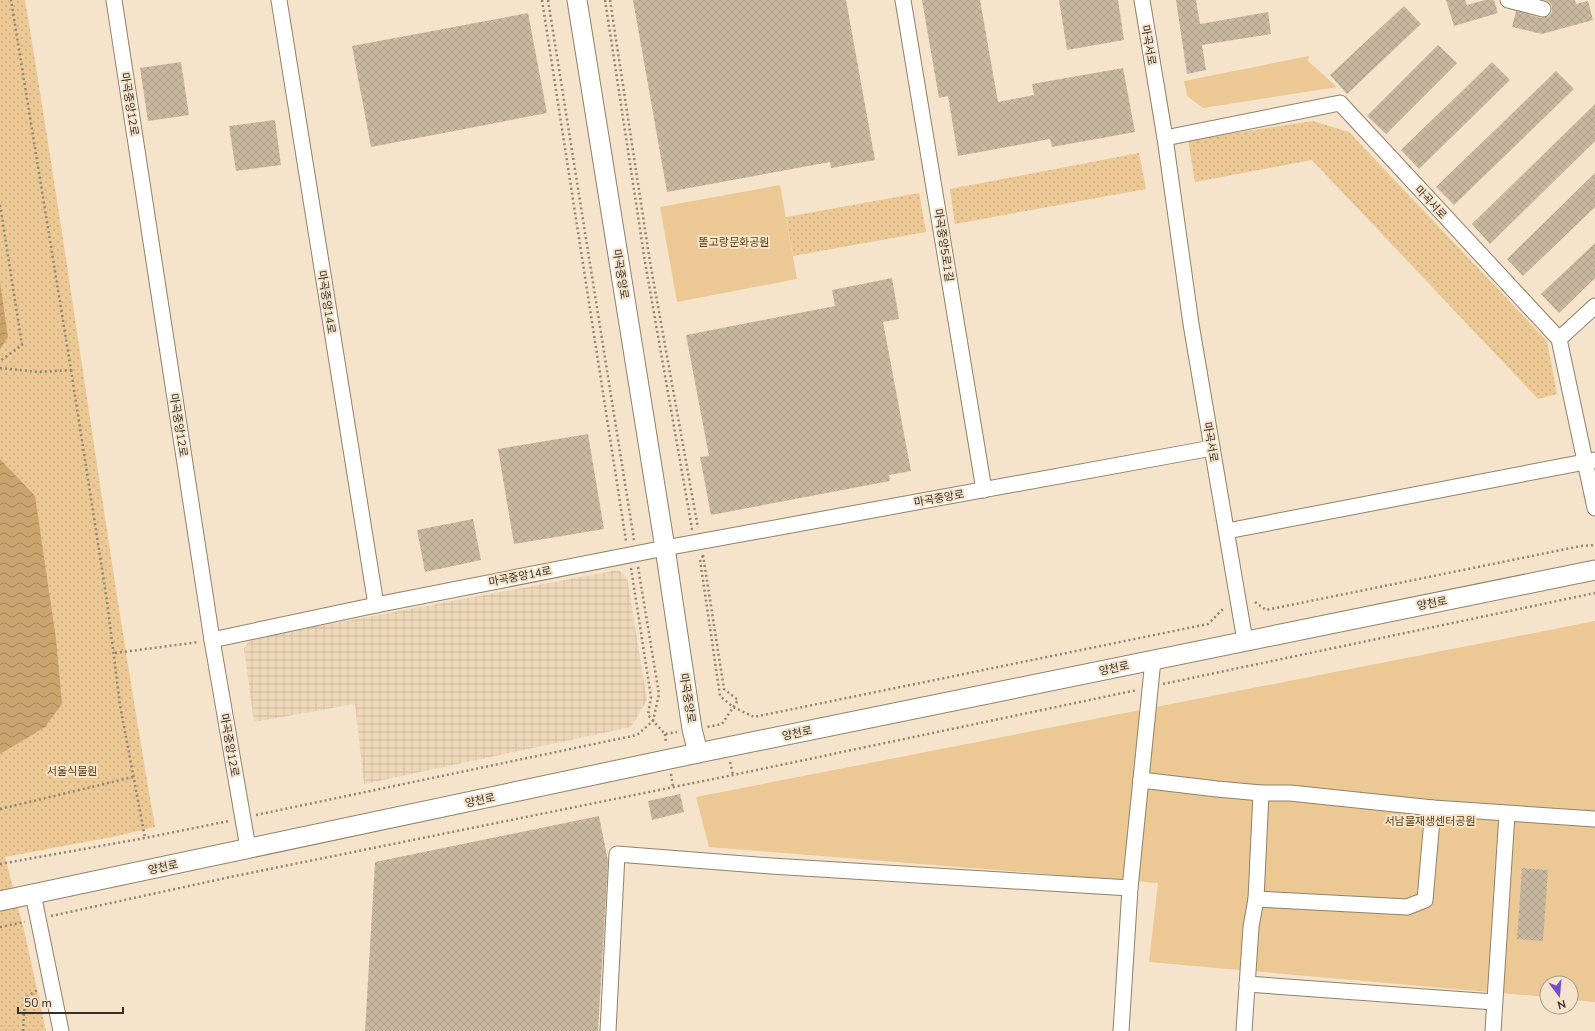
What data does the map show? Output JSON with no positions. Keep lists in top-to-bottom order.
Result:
{
  "streets": {
    "main road": ["마곡중앙로", "양천로"],
    "street": [
      "마곡서로",
      "마곡중앙12로",
      "마곡중앙5로1길",
      "마곡중앙14로"
    ]
  },
  "crossings": [
    ["마곡서로", "마곡중앙로"],
    ["마곡서로", "양천로"],
    ["마곡중앙12로", "마곡중앙14로"],
    ["마곡중앙12로", "양천로"],
    ["마곡중앙5로1길", "마곡중앙로"],
    ["마곡중앙로", "마곡중앙14로"],
    ["마곡중앙로", "양천로"]
  ],
  "parks": ["똘고랑문화공원", "서울식물원", "서남물재생센터공원"],
  "scale_bar": "50 m",
  "north": "bottom"
}
